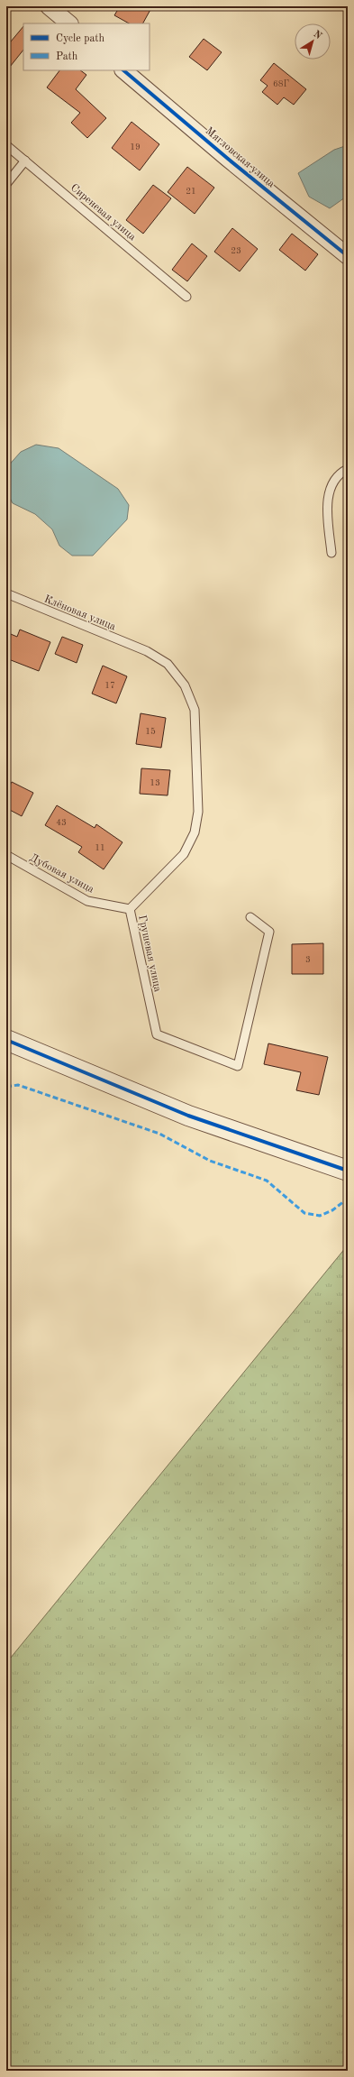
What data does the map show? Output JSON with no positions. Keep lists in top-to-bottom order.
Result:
{
  "streets": {
    "street": ["Мягловская улица"],
    "lane": [
      "Сиреневая улица",
      "Клёновая улица",
      "Дубовая улица",
      "Грушевая улица"
    ]
  },
  "crossings": [
    ["Клёновая улица", "Грушевая улица"],
    ["Дубовая улица", "Грушевая улица"]
  ],
  "house_numbers": [
    "68Г",
    "19",
    "21",
    "23",
    "17",
    "15",
    "13",
    "43",
    "11",
    "3"
  ],
  "legend": ["Cycle path", "Path"],
  "north": "top right"
}
